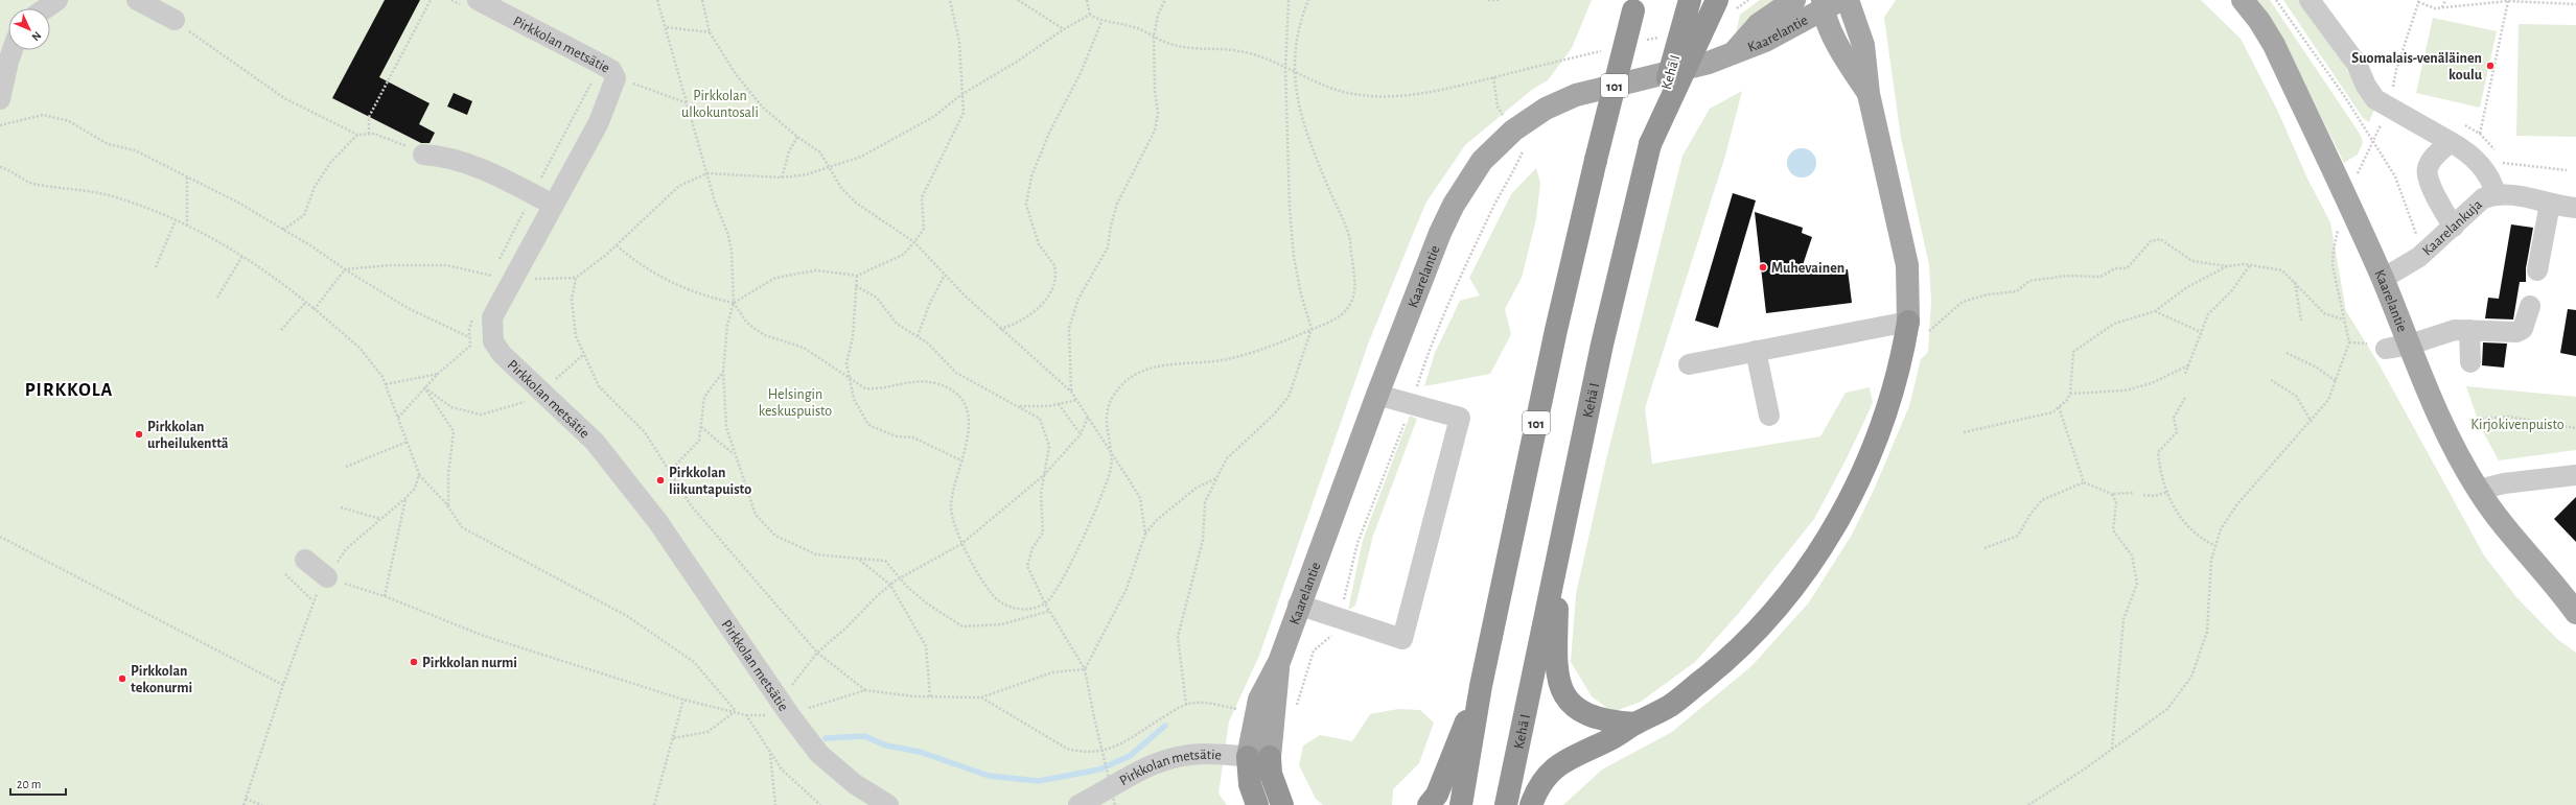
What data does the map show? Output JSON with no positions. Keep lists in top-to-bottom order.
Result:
{
  "streets": {
    "highway": ["Kehä I", "101"],
    "main road": ["Kaarelantie"],
    "street": ["Pirkkolan metsätie", "Kaarelankuja"]
  },
  "crossings": [
    ["Kaarelantie", "Pirkkolan metsätie"],
    ["Kaarelantie", "Kaarelankuja"]
  ],
  "districts": ["PIRKKOLA"],
  "parks": ["Pirkkolan ulkokuntosali", "Helsingin keskuspuisto", "Kirjokivenpuisto"],
  "places": [
    "Suomalais-venäläinen koulu",
    "Muhevainen",
    "Pirkkolan urheilukenttä",
    "Pirkkolan liikuntapuisto",
    "Pirkkolan nurmi",
    "Pirkkolan tekonurmi"
  ],
  "scale_bar": "20 m",
  "north": "bottom right"
}
